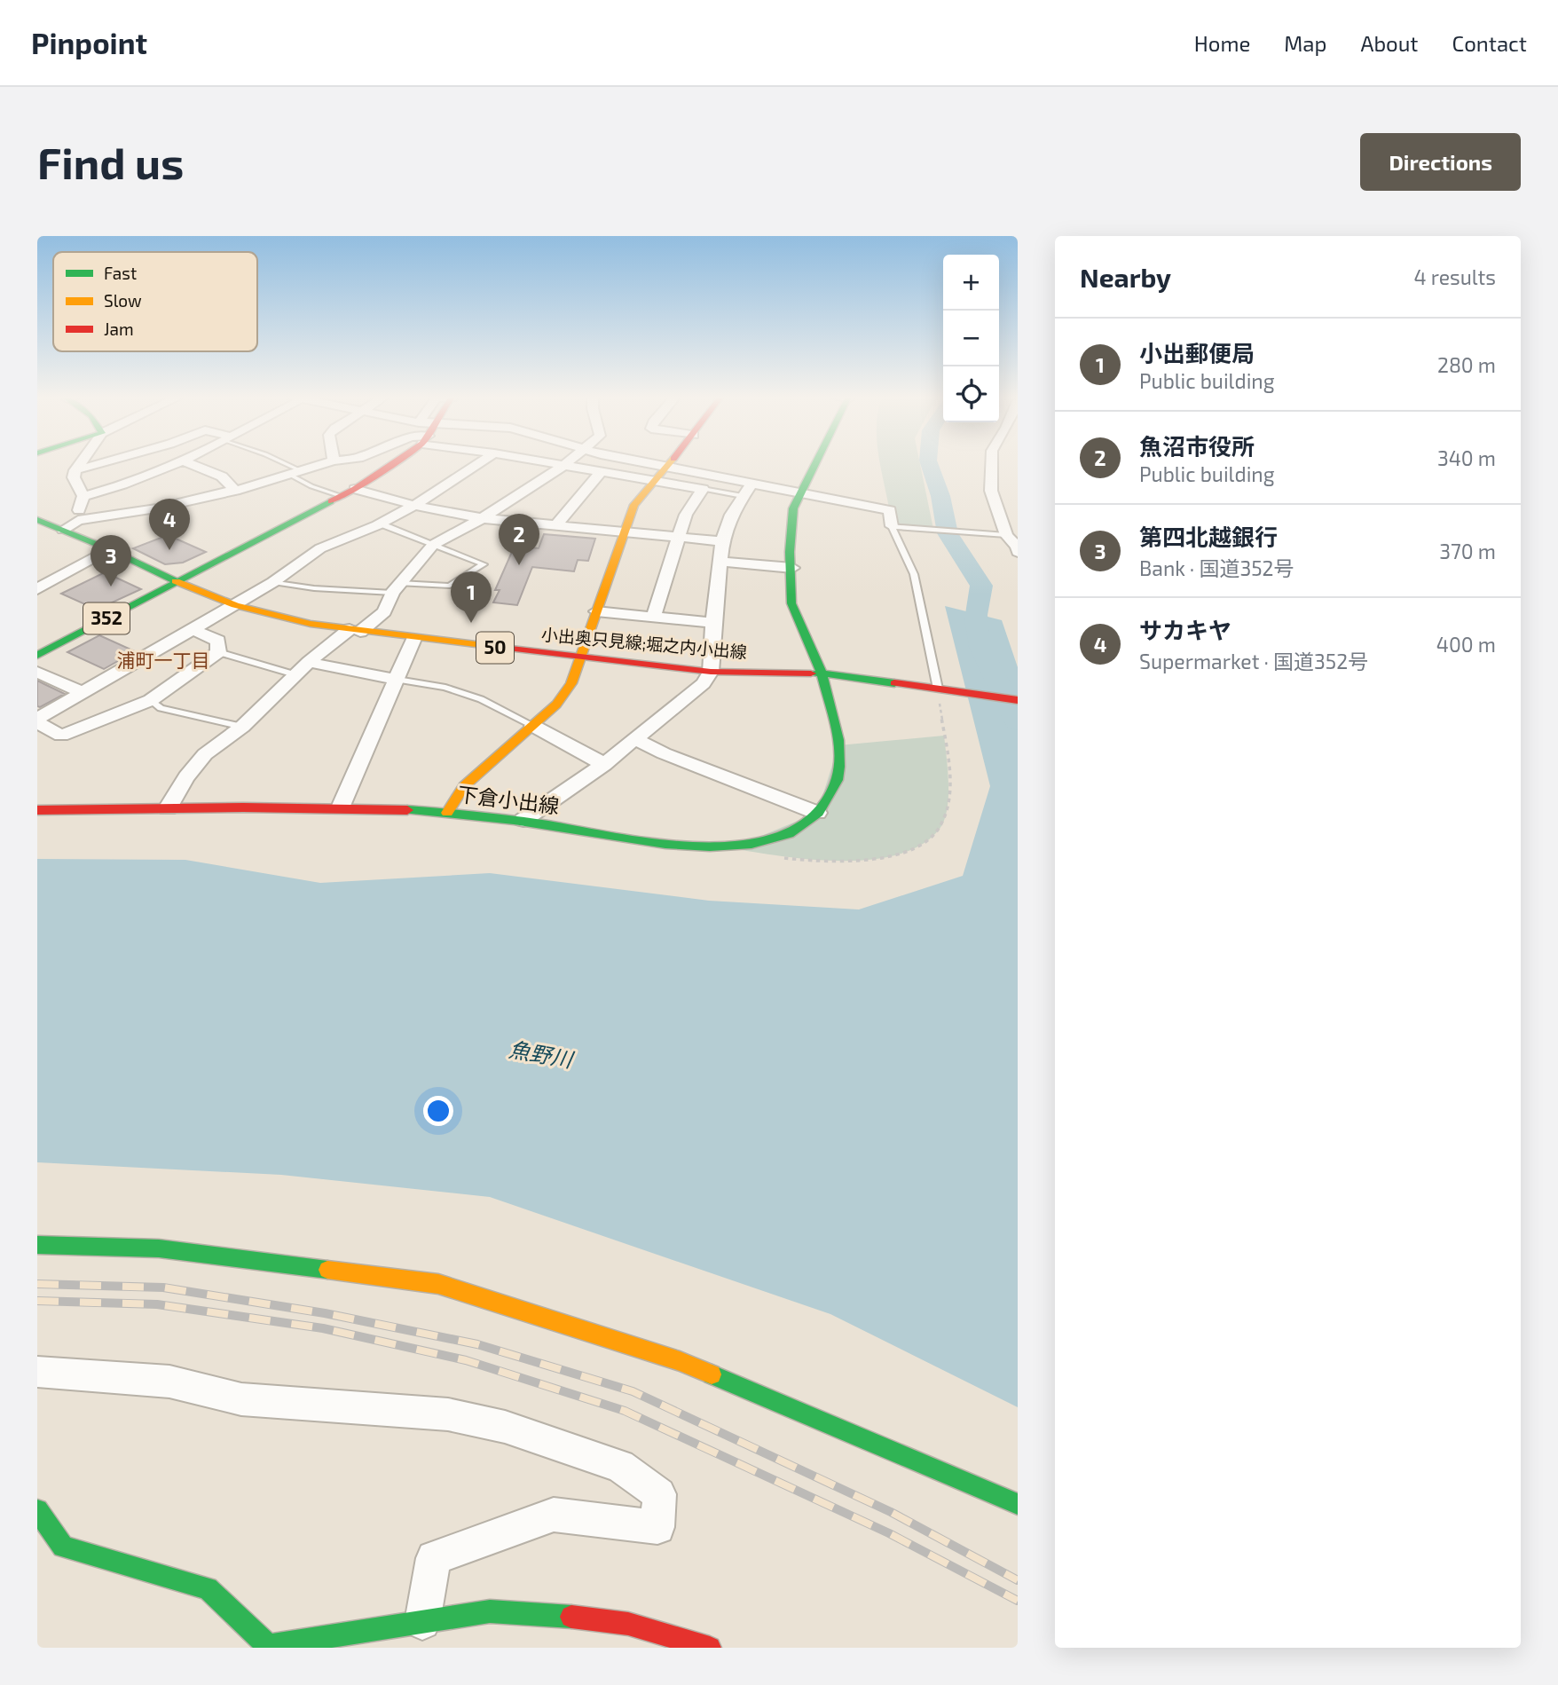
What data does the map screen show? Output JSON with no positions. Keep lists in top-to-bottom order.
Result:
{
  "streets": {
    "main road": [
      "352",
      "小出奥只見線;堀之内小出線",
      "50",
      "下倉小出線"
    ]
  },
  "crossings": [
    ["352", "小出奥只見線;堀之内小出線"],
    ["小出奥只見線;堀之内小出線", "下倉小出線"]
  ],
  "districts": ["浦町一丁目"],
  "water": ["魚野川"],
  "legend": ["Fast", "Slow", "Jam"],
  "page": {
    "header": "Pinpoint",
    "nav": [
      "Home",
      "Map",
      "About",
      "Contact"
    ],
    "buttons": "Directions",
    "title": "Find us",
    "heading": ["Nearby", "4 results"],
    "map_buttons": ["+", "−"],
    "list": [
      {
        "mark": "1",
        "name": "小出郵便局",
        "note": "Public building",
        "value": "280 m"
      },
      {
        "mark": "2",
        "name": "魚沼市役所",
        "note": "Public building",
        "value": "340 m"
      },
      {
        "mark": "3",
        "name": "第四北越銀行",
        "note": "Bank · 国道352号",
        "value": "370 m"
      },
      {
        "mark": "4",
        "name": "サカキヤ",
        "note": "Supermarket · 国道352号",
        "value": "400 m"
      }
    ],
    "pins": [
      "4",
      "2",
      "3",
      "1"
    ]
  }
}
